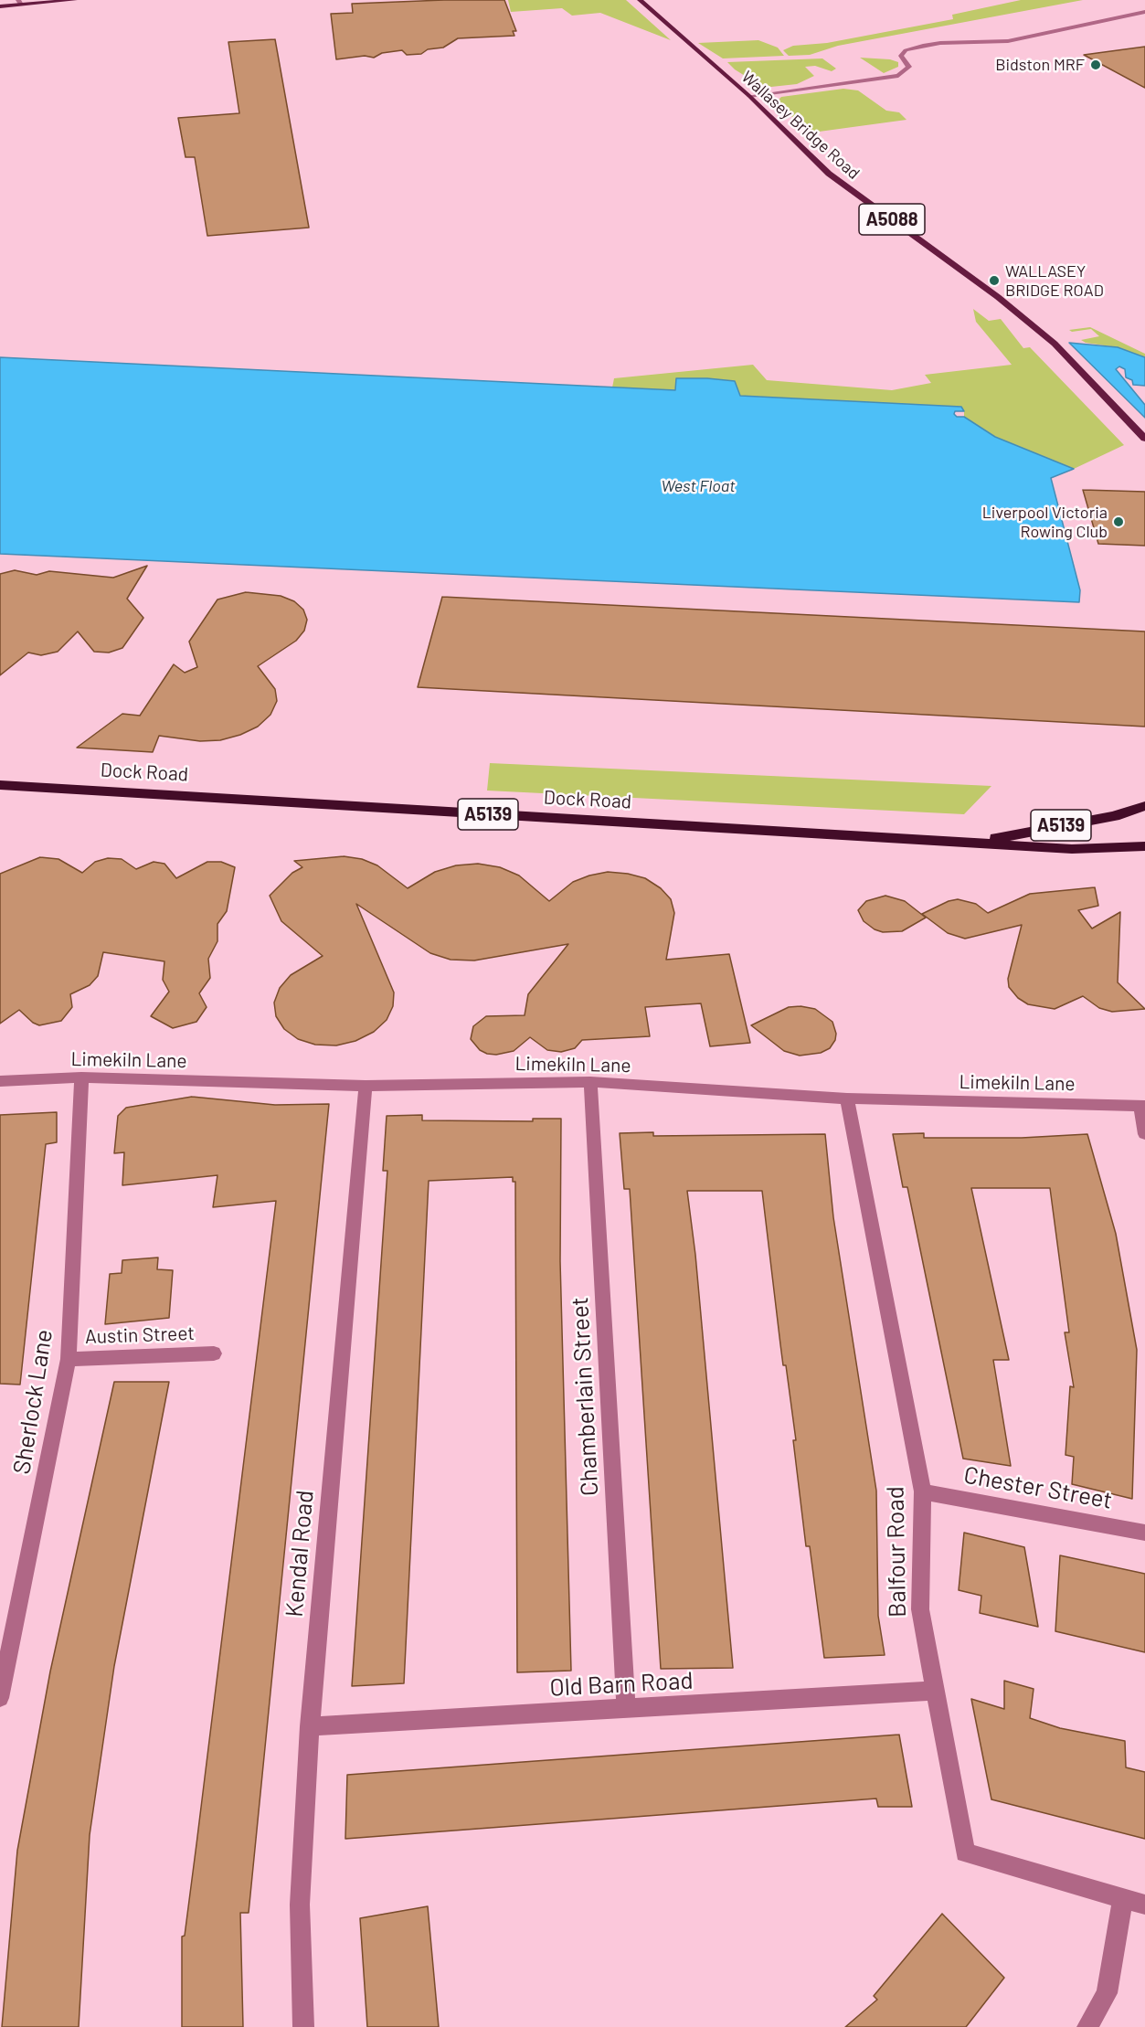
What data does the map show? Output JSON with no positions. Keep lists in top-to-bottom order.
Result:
{
  "streets": {
    "highway": ["Dock Road", "A5139"],
    "main road": ["Wallasey Bridge Road", "A5088"],
    "street": [
      "Limekiln Lane",
      "Austin Street",
      "Chamberlain Street",
      "Sherlock Lane",
      "Chester Street",
      "Balfour Road",
      "Kendal Road",
      "Old Barn Road"
    ]
  },
  "crossings": [
    ["Limekiln Lane", "Chamberlain Street"],
    ["Limekiln Lane", "Sherlock Lane"],
    ["Limekiln Lane", "Balfour Road"],
    ["Limekiln Lane", "Kendal Road"],
    ["Austin Street", "Sherlock Lane"],
    ["Chamberlain Street", "Old Barn Road"],
    ["Chester Street", "Balfour Road"],
    ["Balfour Road", "Old Barn Road"],
    ["Kendal Road", "Old Barn Road"]
  ],
  "water": ["West Float"],
  "places": ["Bidston MRF", "WALLASEY BRIDGE ROAD", "Liverpool Victoria Rowing Club"]
}
